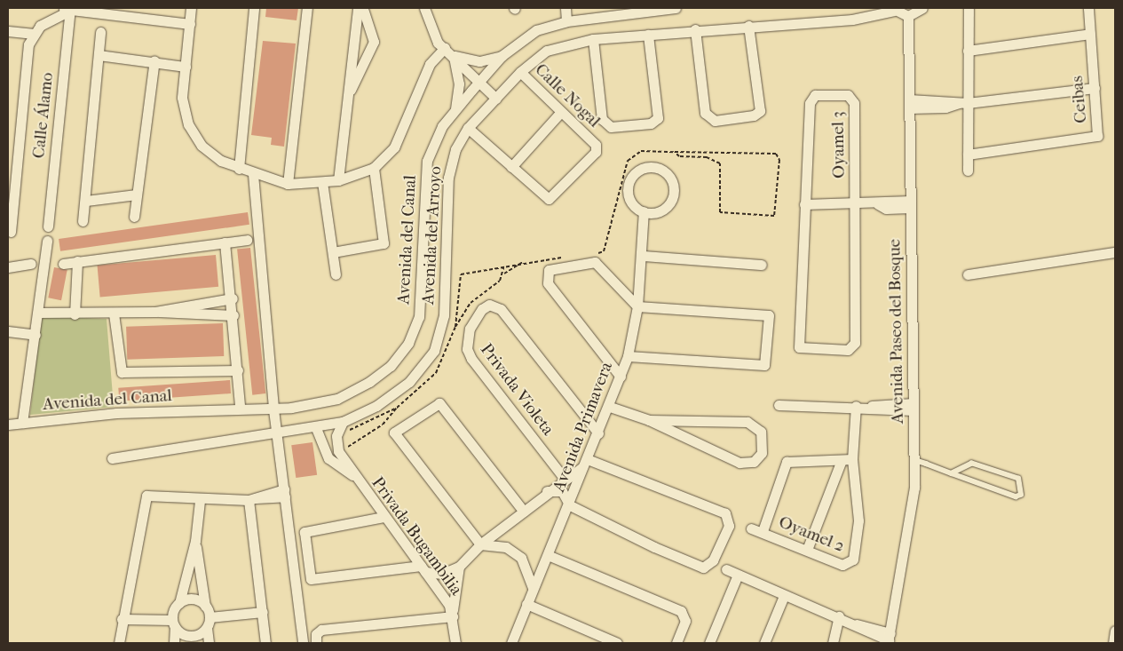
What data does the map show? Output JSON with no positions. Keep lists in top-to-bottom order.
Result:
{
  "streets": {
    "street": [
      "Calle Nogal",
      "Ceibas",
      "Calle Álamo",
      "Oyamel 3",
      "Avenida del Arroyo",
      "Avenida del Canal",
      "Avenida Paseo del Bosque",
      "Privada Violeta",
      "Avenida Primavera",
      "Oyamel 2",
      "Privada Bugambilia"
    ]
  },
  "crossings": [
    ["Calle Nogal", "Avenida del Arroyo"],
    ["Avenida del Arroyo", "Privada Bugambilia"],
    ["Privada Violeta", "Avenida Primavera"]
  ]
}
